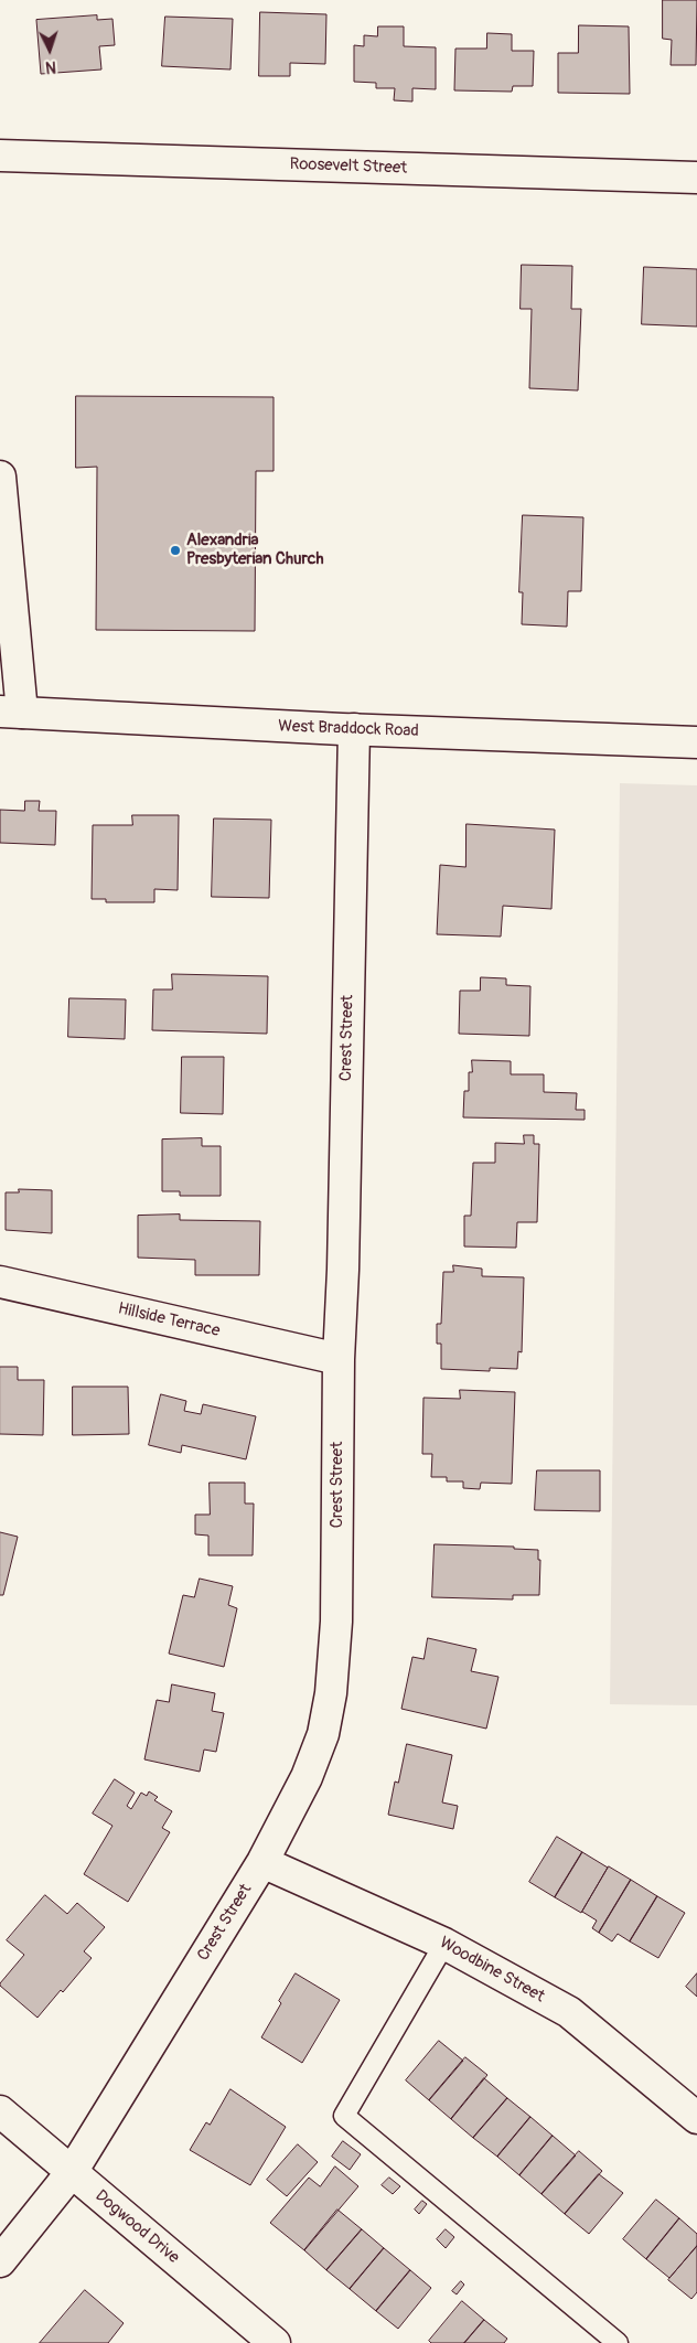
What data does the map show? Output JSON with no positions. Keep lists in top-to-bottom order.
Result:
{
  "streets": {
    "street": [
      "Roosevelt Street",
      "West Braddock Road",
      "Crest Street",
      "Hillside Terrace",
      "Woodbine Street",
      "Dogwood Drive"
    ]
  },
  "crossings": [
    ["West Braddock Road", "Crest Street"],
    ["Crest Street", "Hillside Terrace"],
    ["Crest Street", "Woodbine Street"],
    ["Crest Street", "Dogwood Drive"]
  ],
  "places": ["Alexandria Presbyterian Church"],
  "north": "bottom"
}
